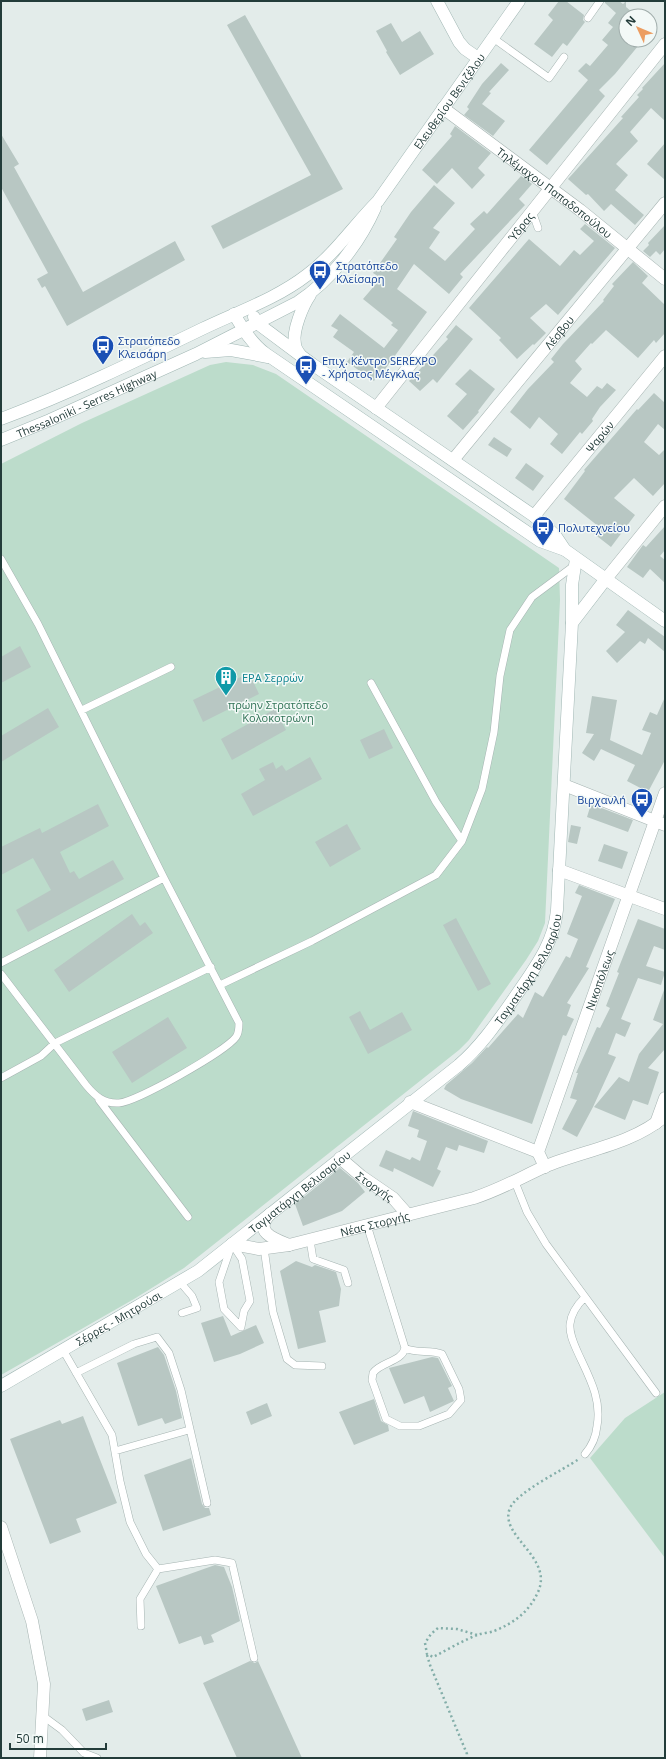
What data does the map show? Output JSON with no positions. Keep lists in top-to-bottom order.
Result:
{
  "streets": {
    "street": [
      "Ελευθερίου Βενιζέλου",
      "Τηλέμαχου Παπαδοπούλου",
      "Ύδρας",
      "Λέσβου",
      "Thessaloniki - Serres Highway",
      "Ψαρών",
      "Ταγματάρχη Βελισαρίου",
      "Νικοπόλεως",
      "Στοργής",
      "Νέας Στοργής",
      "Σέρρες - Μητρούσι"
    ]
  },
  "crossings": [
    ["Ελευθερίου Βενιζέλου", "Τηλέμαχου Παπαδοπούλου"],
    ["Ελευθερίου Βενιζέλου", "Thessaloniki - Serres Highway"],
    ["Τηλέμαχου Παπαδοπούλου", "Ύδρας"],
    ["Τηλέμαχου Παπαδοπούλου", "Λέσβου"],
    ["Ταγματάρχη Βελισαρίου", "Στοργής"],
    ["Ταγματάρχη Βελισαρίου", "Νέας Στοργής"],
    ["Ταγματάρχη Βελισαρίου", "Σέρρες - Μητρούσι"],
    ["Στοργής", "Νέας Στοργής"],
    ["Νέας Στοργής", "Σέρρες - Μητρούσι"]
  ],
  "parks": ["πρώην Στρατόπεδο Κολοκοτρώνη"],
  "places": {
    "bus stop": [
      "Στρατόπεδο Κλείσαρη",
      "Στρατόπεδο Κλεισάρη",
      "Επιχ. Κέντρο SEREXPO - Χρήστος Μέγκλας",
      "Πολυτεχνείου",
      "Βιρχανλή"
    ],
    "building": ["ΕΡΑ Σερρών"]
  },
  "scale_bar": "50 m",
  "north": "top left"
}
